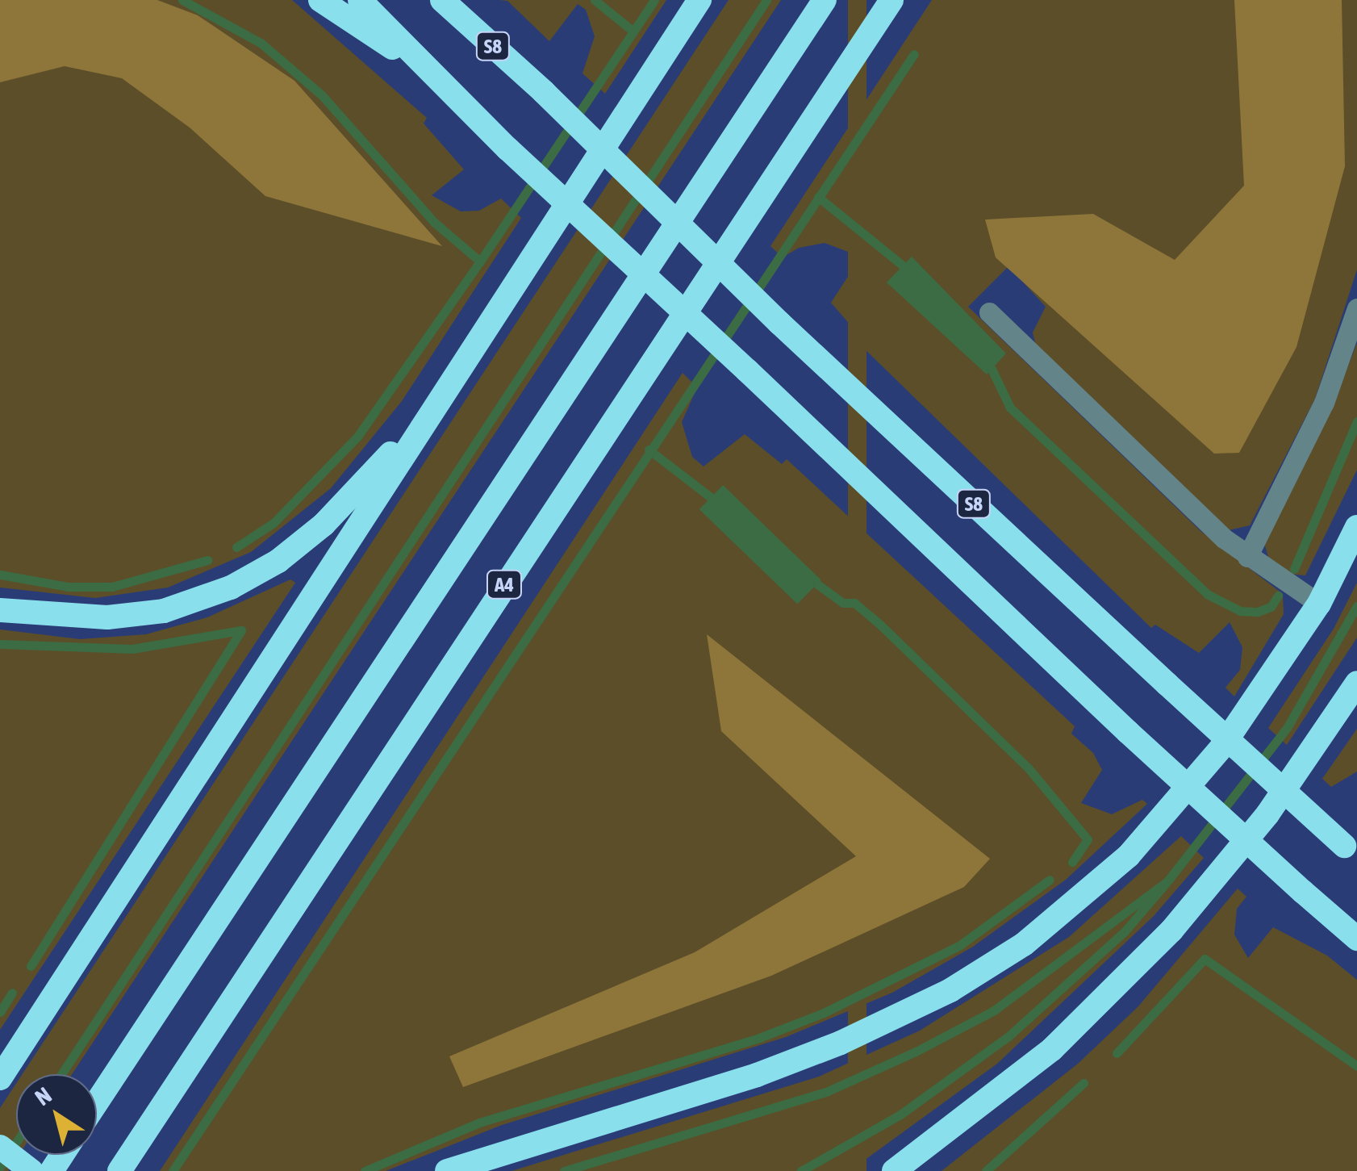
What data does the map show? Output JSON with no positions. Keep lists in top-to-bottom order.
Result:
{
  "streets": {
    "highway": ["S8", "A4"]
  },
  "north": "top left"
}
